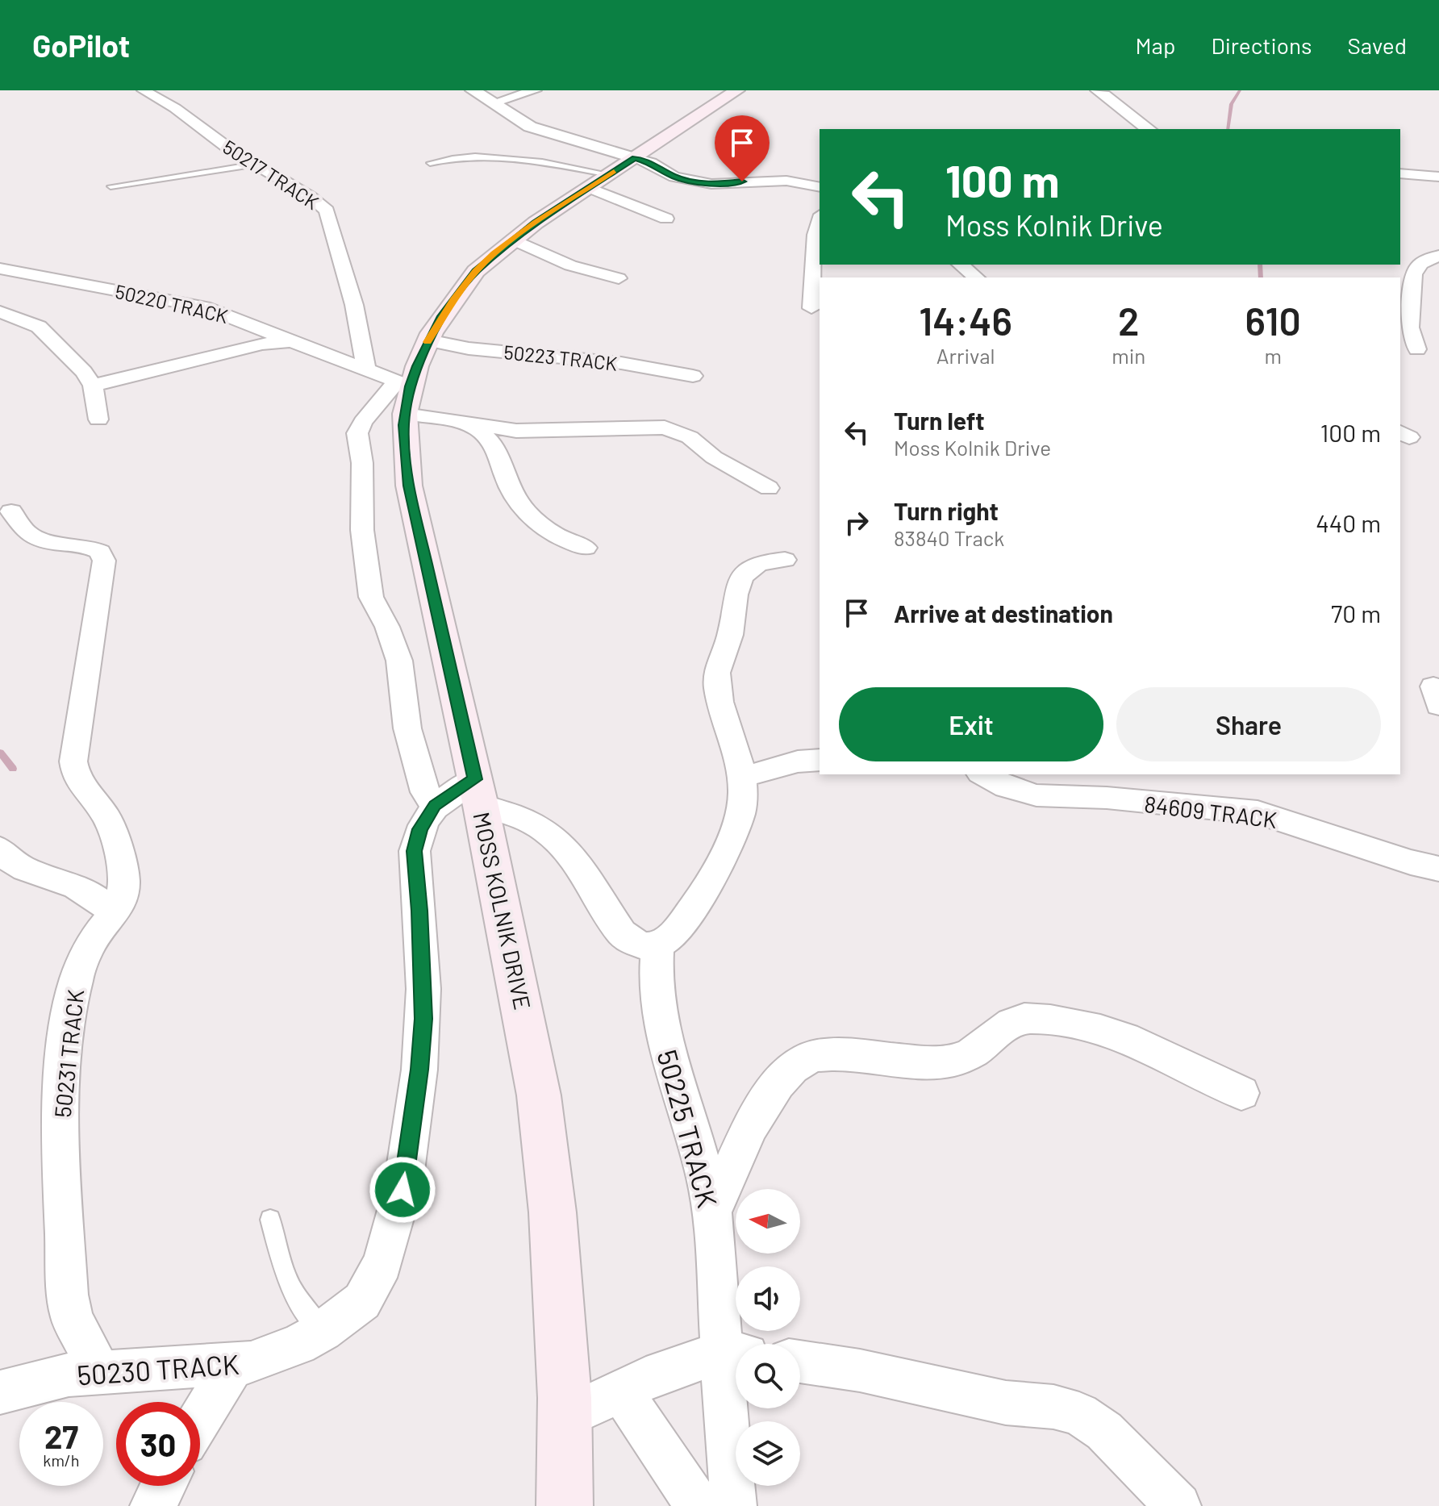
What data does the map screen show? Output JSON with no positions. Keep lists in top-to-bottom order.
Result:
{
  "streets": {
    "main road": ["MOSS KOLNIK DRIVE"],
    "street": [
      "50217 TRACK",
      "50220 TRACK",
      "50223 TRACK",
      "84609 TRACK",
      "50231 TRACK",
      "50225 TRACK",
      "50230 TRACK"
    ]
  },
  "crossings": [
    ["50217 TRACK", "50220 TRACK"],
    ["50220 TRACK", "MOSS KOLNIK DRIVE"],
    ["50223 TRACK", "MOSS KOLNIK DRIVE"],
    ["MOSS KOLNIK DRIVE", "50230 TRACK"],
    ["50231 TRACK", "50230 TRACK"]
  ],
  "north": "left",
  "page": {
    "header": "GoPilot",
    "nav": ["Map", "Directions", "Saved"],
    "turn": ["100 m", "Moss Kolnik Drive"],
    "eta": [
      "14:46",
      "Arrival",
      "2",
      "min",
      "610",
      "m"
    ],
    "list": [
      {
        "name": "Turn left",
        "note": "Moss Kolnik Drive",
        "value": "100 m"
      },
      {
        "name": "Turn right",
        "note": "83840 Track",
        "value": "440 m"
      },
      {
        "name": "Arrive at destination",
        "value": "70 m"
      }
    ],
    "buttons": ["Exit", "Share"],
    "speed": "27 km/h",
    "limit": "30"
  }
}
